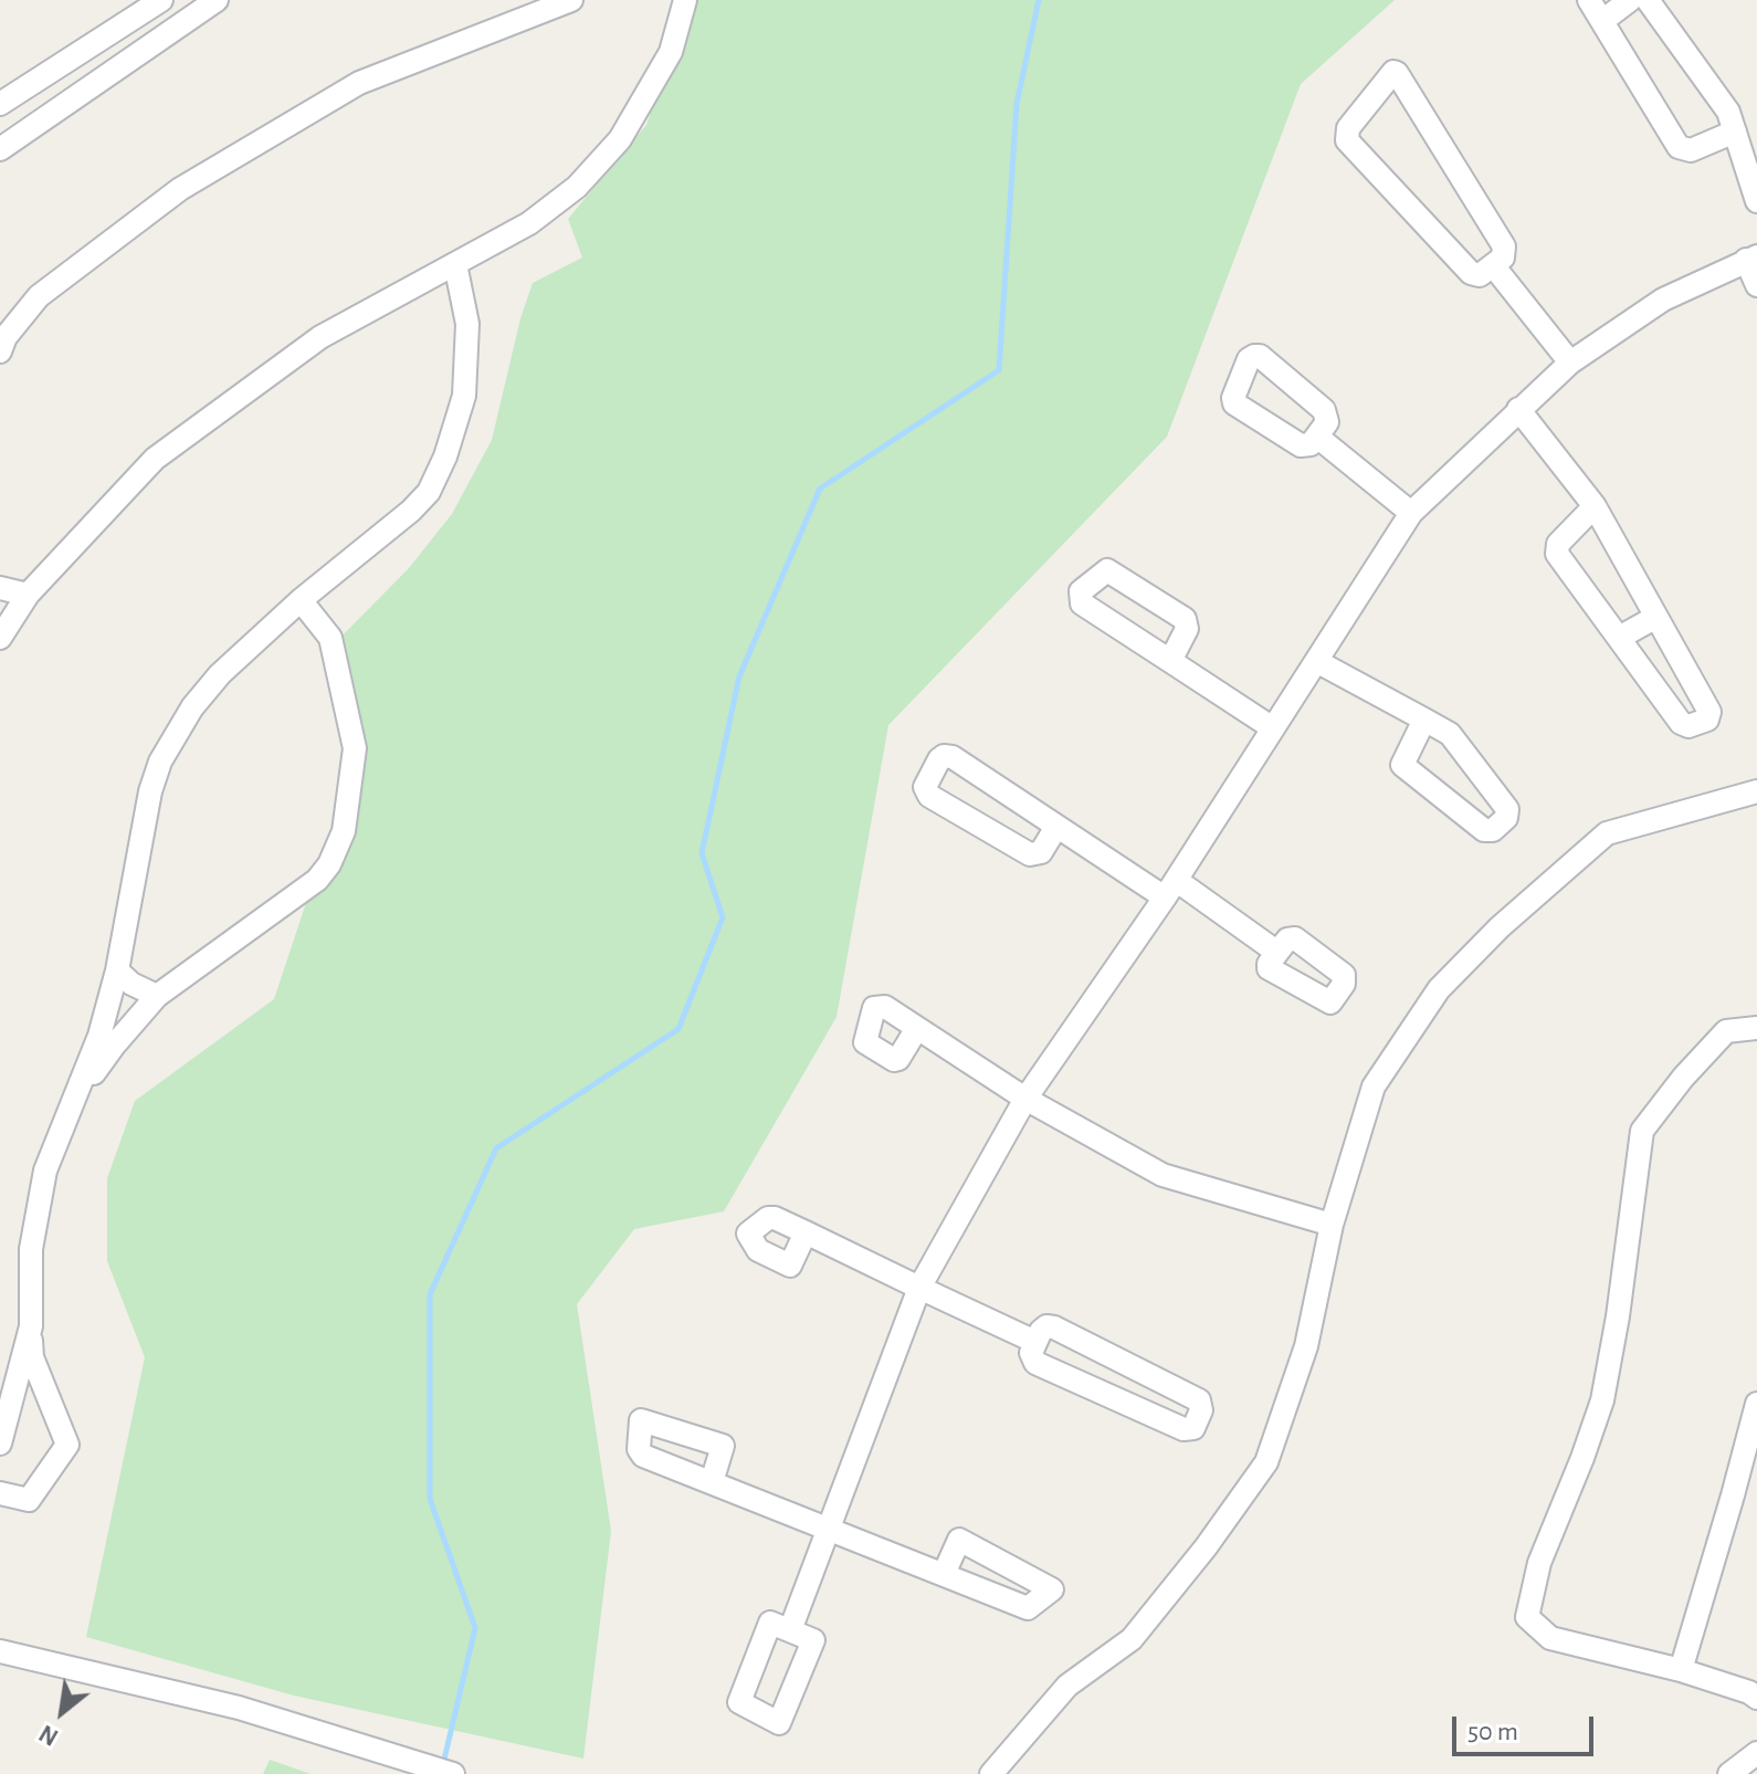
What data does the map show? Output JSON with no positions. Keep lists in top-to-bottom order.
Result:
{
  "scale_bar": "50 m",
  "north": "bottom left"
}
